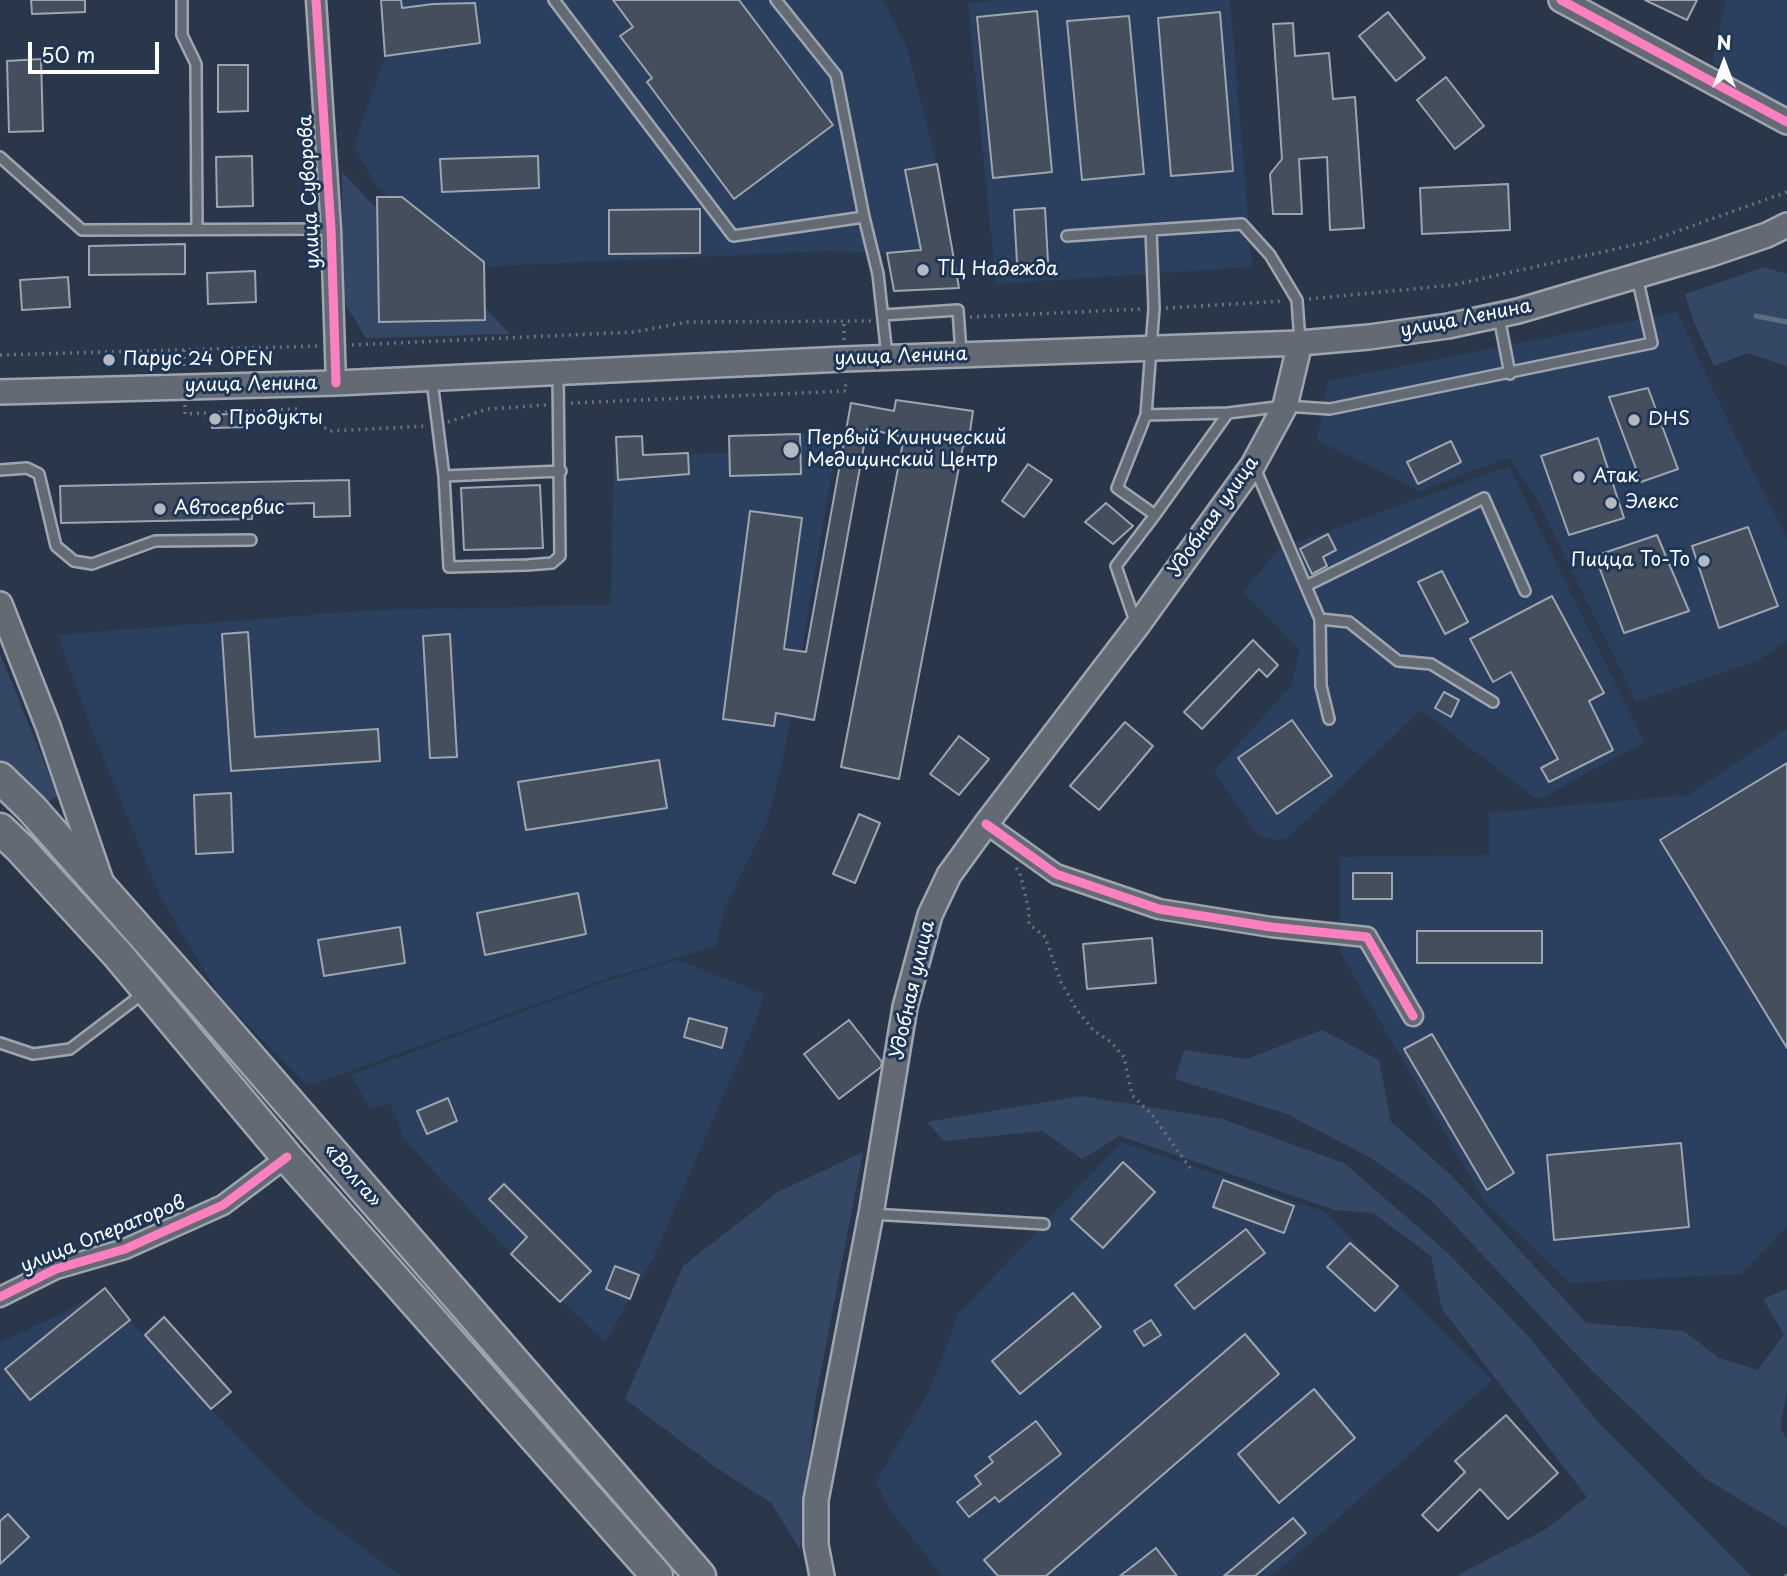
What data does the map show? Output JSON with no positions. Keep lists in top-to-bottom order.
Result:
{
  "streets": {
    "highway": ["«Волга»"],
    "main road": ["улица Ленина", "Удобная улица"],
    "street": ["улица Суворова", "улица Операторов"]
  },
  "crossings": [
    ["улица Суворова", "улица Ленина"],
    ["улица Ленина", "Удобная улица"],
    ["«Волга»", "улица Операторов"]
  ],
  "places": [
    "ТЦ Надежда",
    "Парус 24 OPEN",
    "Продукты",
    "DHS",
    "Первый Клинический Медицинский Центр",
    "Атак",
    "Элекс",
    "Автосервис",
    "Пицца То-То"
  ],
  "scale_bar": "50 m",
  "north": "top"
}
